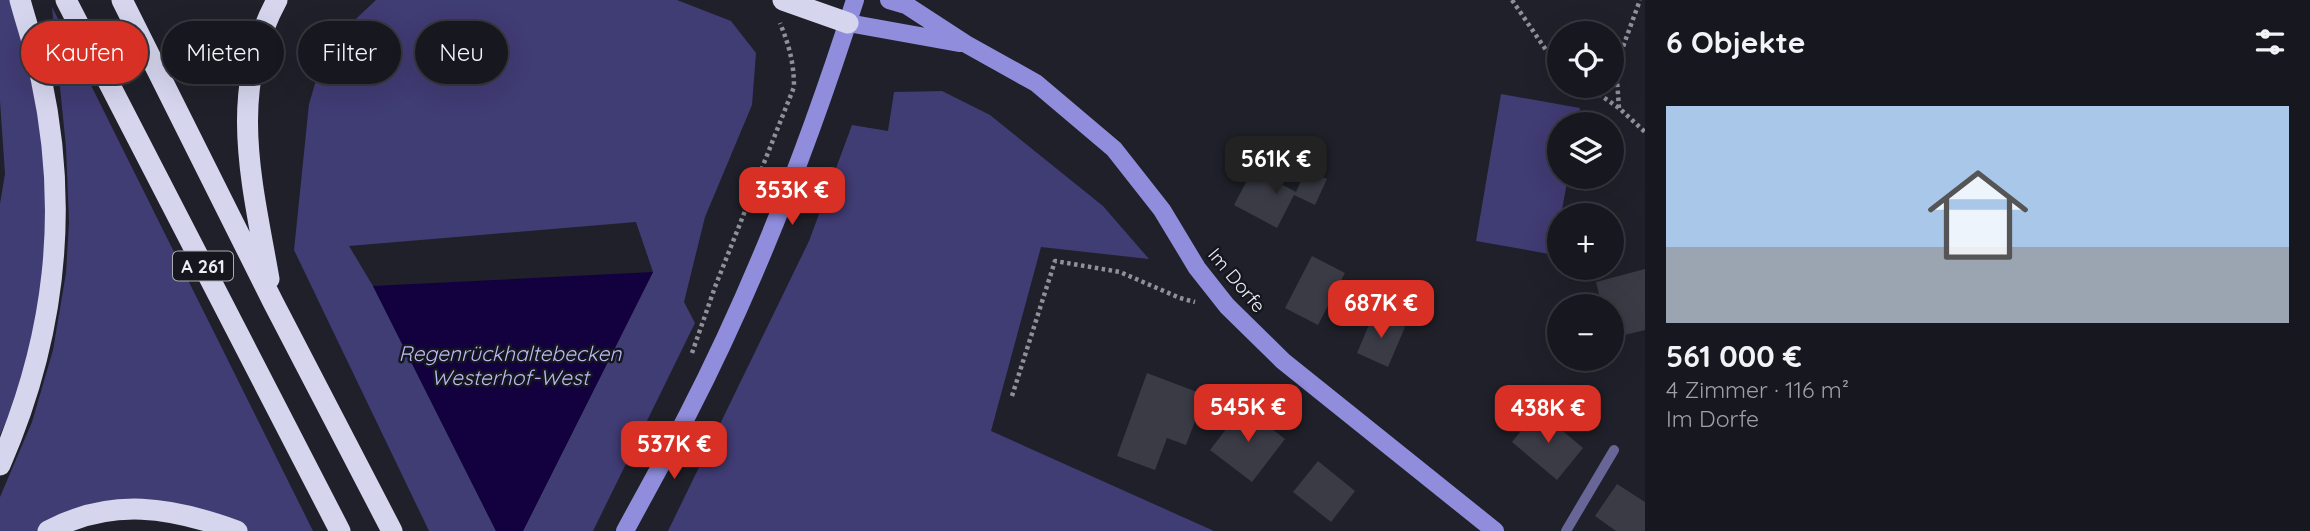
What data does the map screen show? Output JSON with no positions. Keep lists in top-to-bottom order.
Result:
{
  "streets": {
    "highway": ["A 261"],
    "street": ["Im Dorfe"]
  },
  "water": ["Regenrückhaltebecken Westerhof-West"],
  "page": {
    "heading": "6 Objekte",
    "map_buttons": ["+", "−"],
    "chip": [
      "Kaufen",
      "Mieten",
      "Filter",
      "Neu"
    ],
    "list": [
      {
        "name": "561 000 €",
        "note": "4 Zimmer · 116 m² · Im Dorfe"
      }
    ],
    "price": [
      "561K €",
      "353K €",
      "687K €",
      "545K €",
      "438K €",
      "537K €"
    ]
  }
}
